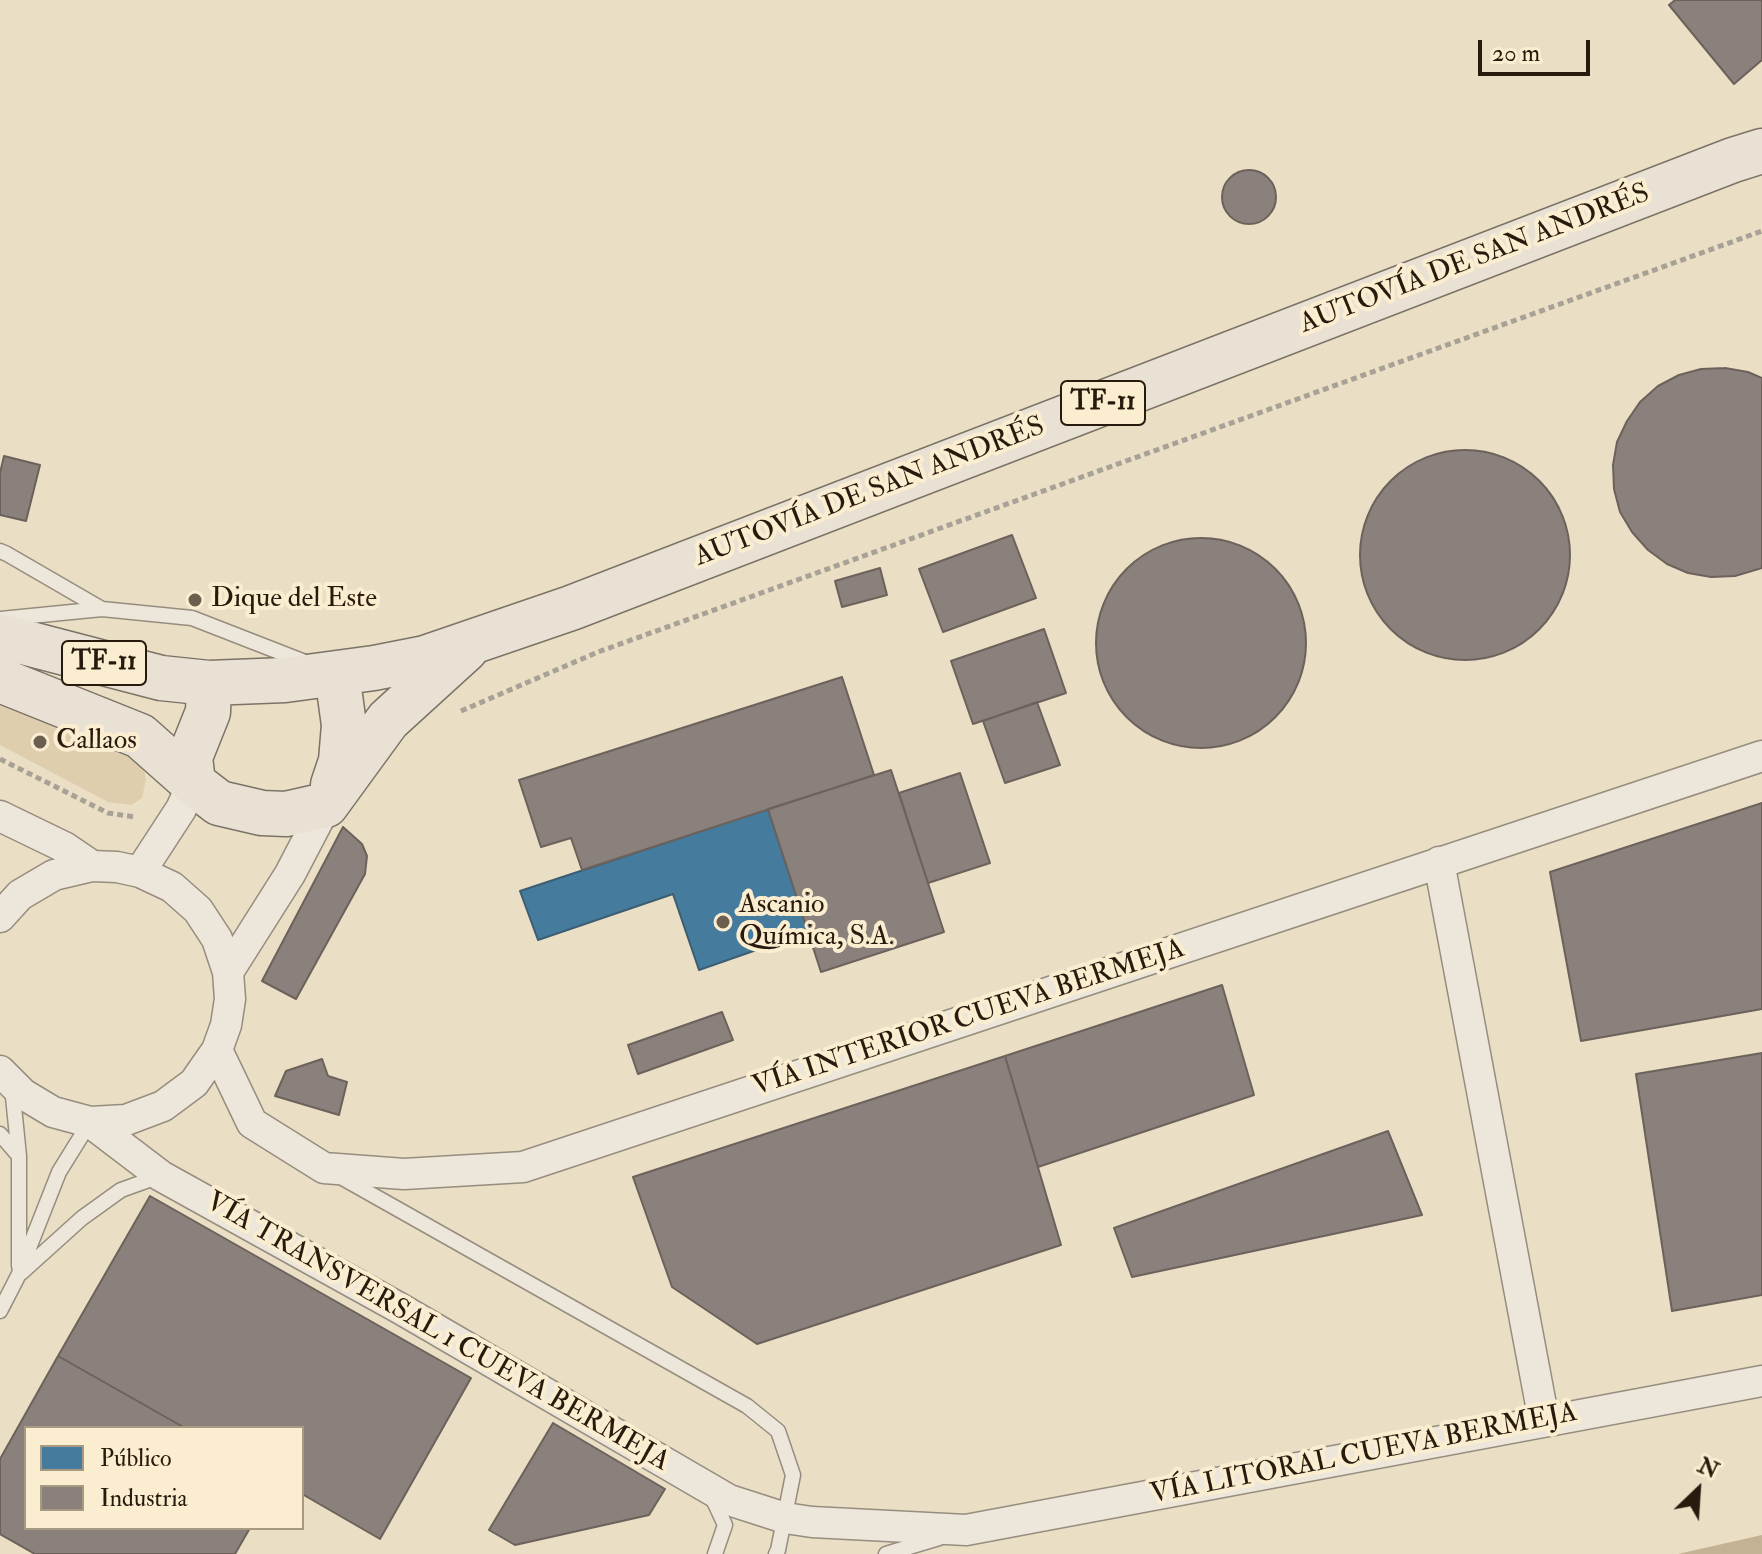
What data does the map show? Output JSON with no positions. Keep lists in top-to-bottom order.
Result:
{
  "streets": {
    "main road": ["AUTOVÍA DE SAN ANDRÉS", "TF-11"],
    "street": ["VÍA INTERIOR CUEVA BERMEJA", "VÍA TRANSVERSAL 1 CUEVA BERMEJA", "VÍA LITORAL CUEVA BERMEJA"]
  },
  "crossings": [
    ["VÍA TRANSVERSAL 1 CUEVA BERMEJA", "VÍA LITORAL CUEVA BERMEJA"]
  ],
  "places": ["Dique del Este", "Callaos", "Ascanio Química, S.A."],
  "legend": ["Público", "Industria"],
  "scale_bar": "20 m",
  "north": "top right"
}
